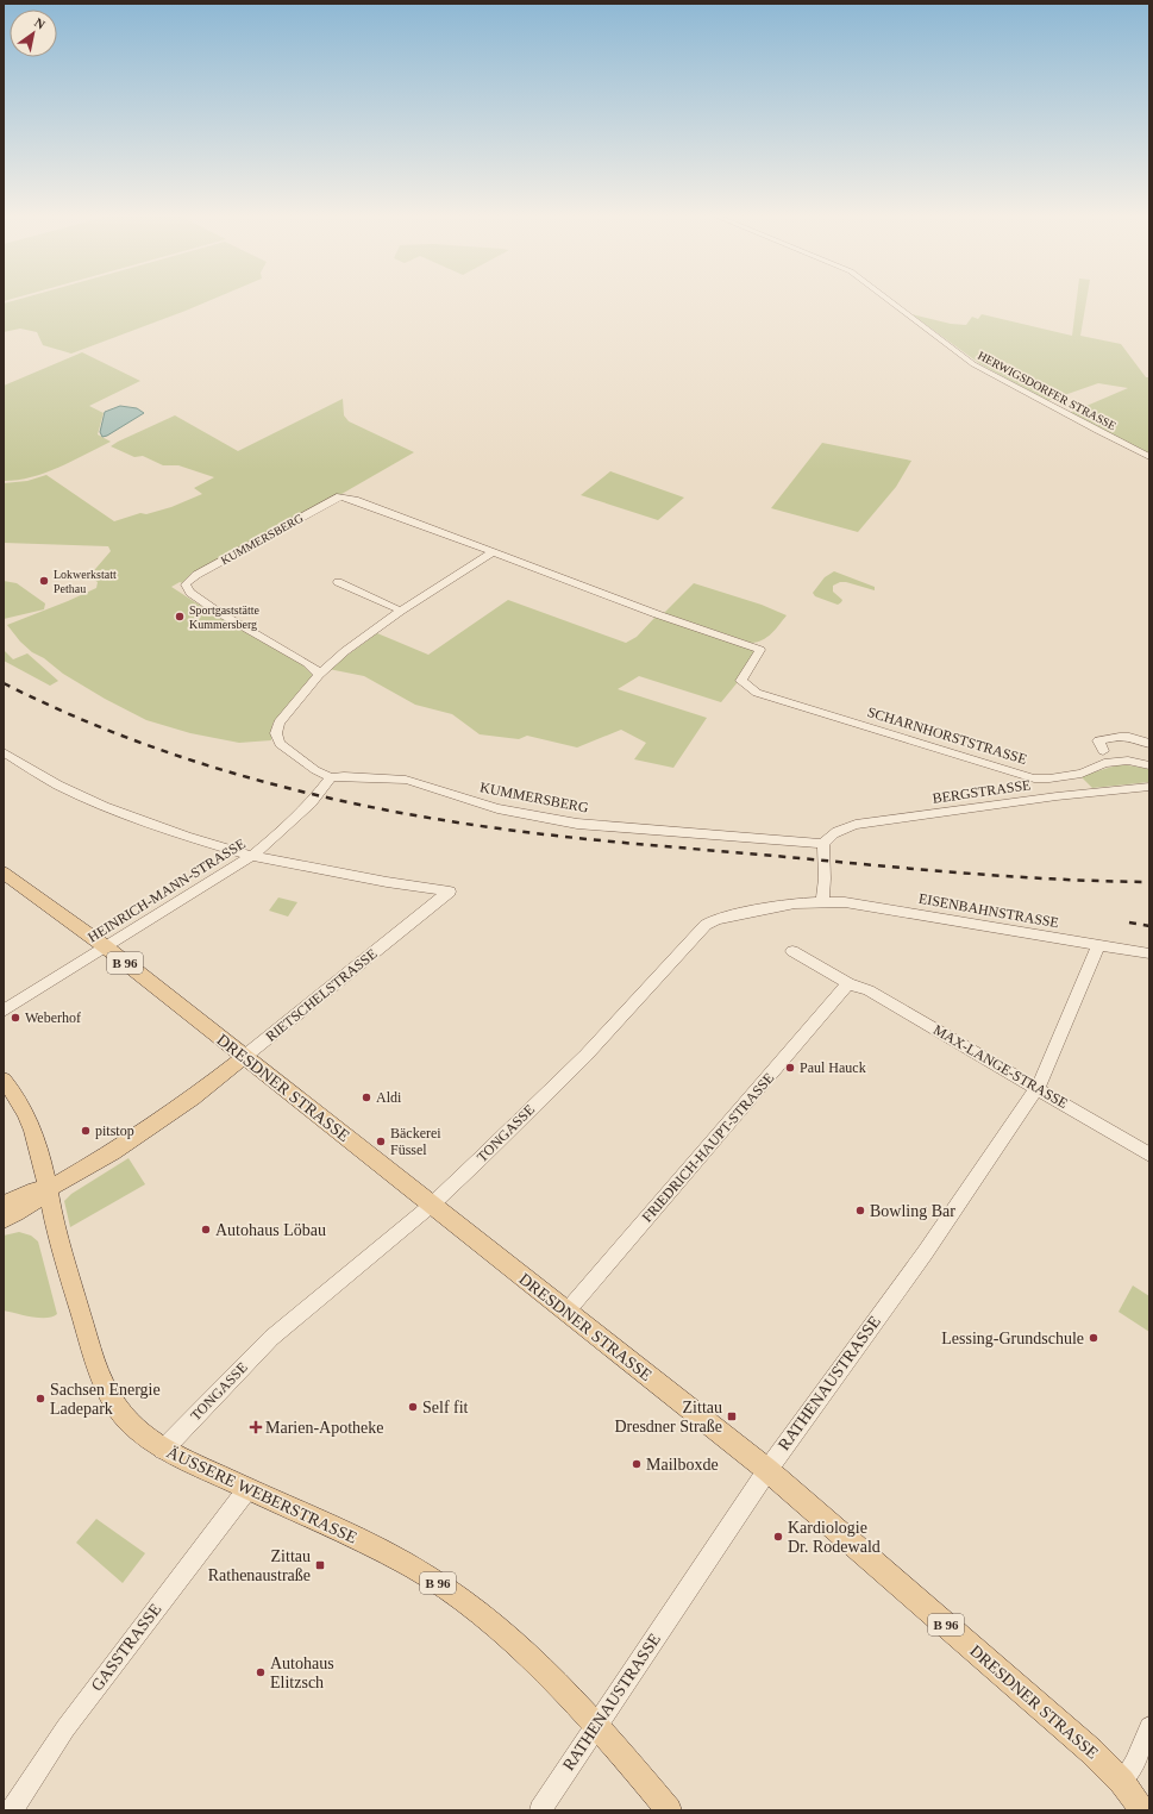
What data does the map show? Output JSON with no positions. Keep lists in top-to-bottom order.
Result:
{
  "streets": {
    "main road": [
      "B 96",
      "RIETSCHELSTRASSE",
      "DRESDNER STRASSE",
      "ÄUSSERE WEBERSTRASSE"
    ],
    "street": [
      "HERWIGSDORFER STRASSE",
      "KUMMERSBERG",
      "SCHARNHORSTSTRASSE",
      "BERGSTRASSE",
      "HEINRICH-MANN-STRASSE",
      "EISENBAHNSTRASSE",
      "MAX-LANGE-STRASSE",
      "TONGASSE",
      "FRIEDRICH-HAUPT-STRASSE",
      "RATHENAUSTRASSE",
      "GASSTRASSE"
    ]
  },
  "crossings": [
    ["KUMMERSBERG", "SCHARNHORSTSTRASSE"],
    ["KUMMERSBERG", "BERGSTRASSE"],
    ["KUMMERSBERG", "HEINRICH-MANN-STRASSE"],
    ["HEINRICH-MANN-STRASSE", "RIETSCHELSTRASSE"],
    ["HEINRICH-MANN-STRASSE", "DRESDNER STRASSE"],
    ["EISENBAHNSTRASSE", "TONGASSE"],
    ["EISENBAHNSTRASSE", "RATHENAUSTRASSE"],
    ["RIETSCHELSTRASSE", "DRESDNER STRASSE"],
    ["RIETSCHELSTRASSE", "ÄUSSERE WEBERSTRASSE"],
    ["MAX-LANGE-STRASSE", "FRIEDRICH-HAUPT-STRASSE"],
    ["MAX-LANGE-STRASSE", "RATHENAUSTRASSE"],
    ["DRESDNER STRASSE", "TONGASSE"],
    ["DRESDNER STRASSE", "FRIEDRICH-HAUPT-STRASSE"],
    ["DRESDNER STRASSE", "RATHENAUSTRASSE"],
    ["TONGASSE", "ÄUSSERE WEBERSTRASSE"],
    ["RATHENAUSTRASSE", "ÄUSSERE WEBERSTRASSE"],
    ["ÄUSSERE WEBERSTRASSE", "GASSTRASSE"]
  ],
  "places": {
    "other": [
      "Lokwerkstatt Pethau",
      "Sportgaststätte Kummersberg",
      "Weberhof",
      "Paul Hauck",
      "Aldi",
      "pitstop",
      "Bäckerei Füssel",
      "Bowling Bar",
      "Autohaus Löbau",
      "Lessing-Grundschule",
      "Sachsen Energie Ladepark",
      "Self fit",
      "Mailboxde",
      "Kardiologie Dr. Rodewald",
      "Autohaus Elitzsch"
    ],
    "transit": ["Zittau Dresdner Straße", "Zittau Rathenaustraße"],
    "health": ["Marien-Apotheke"]
  },
  "north": "top right"
}
